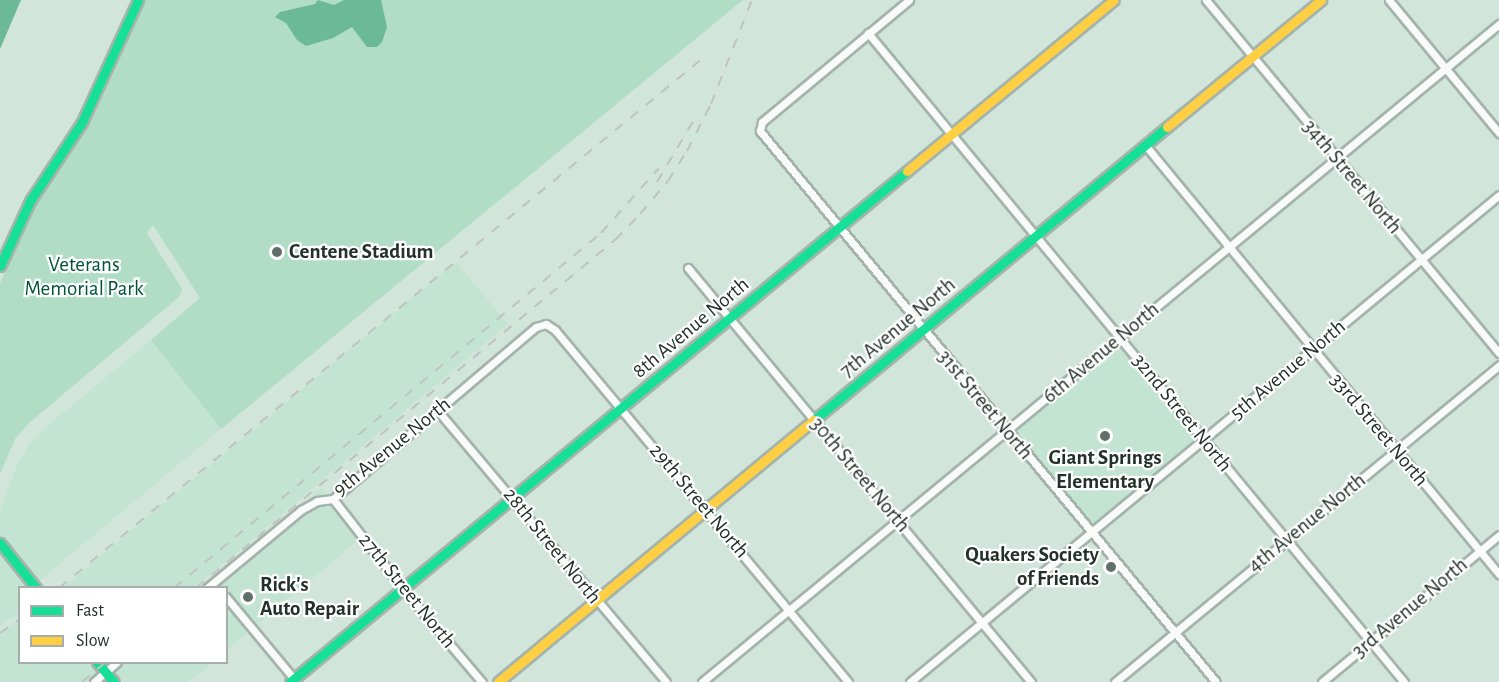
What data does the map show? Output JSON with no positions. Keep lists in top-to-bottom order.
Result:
{
  "streets": {
    "street": [
      "34th Street North",
      "8th Avenue North",
      "7th Avenue North",
      "6th Avenue North",
      "5th Avenue North",
      "31st Street North",
      "32nd Street North",
      "33rd Street North",
      "9th Avenue North",
      "30th Street North",
      "29th Street North",
      "4th Avenue North",
      "28th Street North",
      "27th Street North",
      "3rd Avenue North"
    ]
  },
  "crossings": [
    ["34th Street North", "7th Avenue North"],
    ["34th Street North", "6th Avenue North"],
    ["34th Street North", "5th Avenue North"],
    ["8th Avenue North", "31st Street North"],
    ["8th Avenue North", "32nd Street North"],
    ["8th Avenue North", "30th Street North"],
    ["8th Avenue North", "29th Street North"],
    ["8th Avenue North", "28th Street North"],
    ["8th Avenue North", "27th Street North"],
    ["7th Avenue North", "31st Street North"],
    ["7th Avenue North", "32nd Street North"],
    ["7th Avenue North", "33rd Street North"],
    ["7th Avenue North", "30th Street North"],
    ["7th Avenue North", "29th Street North"],
    ["7th Avenue North", "28th Street North"],
    ["6th Avenue North", "31st Street North"],
    ["6th Avenue North", "32nd Street North"],
    ["6th Avenue North", "33rd Street North"],
    ["6th Avenue North", "30th Street North"],
    ["6th Avenue North", "29th Street North"],
    ["5th Avenue North", "31st Street North"],
    ["5th Avenue North", "32nd Street North"],
    ["5th Avenue North", "33rd Street North"],
    ["5th Avenue North", "30th Street North"],
    ["31st Street North", "32nd Street North"],
    ["31st Street North", "4th Avenue North"],
    ["32nd Street North", "4th Avenue North"],
    ["32nd Street North", "3rd Avenue North"],
    ["33rd Street North", "4th Avenue North"],
    ["33rd Street North", "3rd Avenue North"],
    ["9th Avenue North", "29th Street North"],
    ["9th Avenue North", "28th Street North"],
    ["9th Avenue North", "27th Street North"]
  ],
  "parks": ["Veterans Memorial Park"],
  "places": [
    "Centene Stadium",
    "Giant Springs Elementary",
    "Quakers Society of Friends",
    "Rick's Auto Repair"
  ],
  "legend": ["Fast", "Slow"]
}
